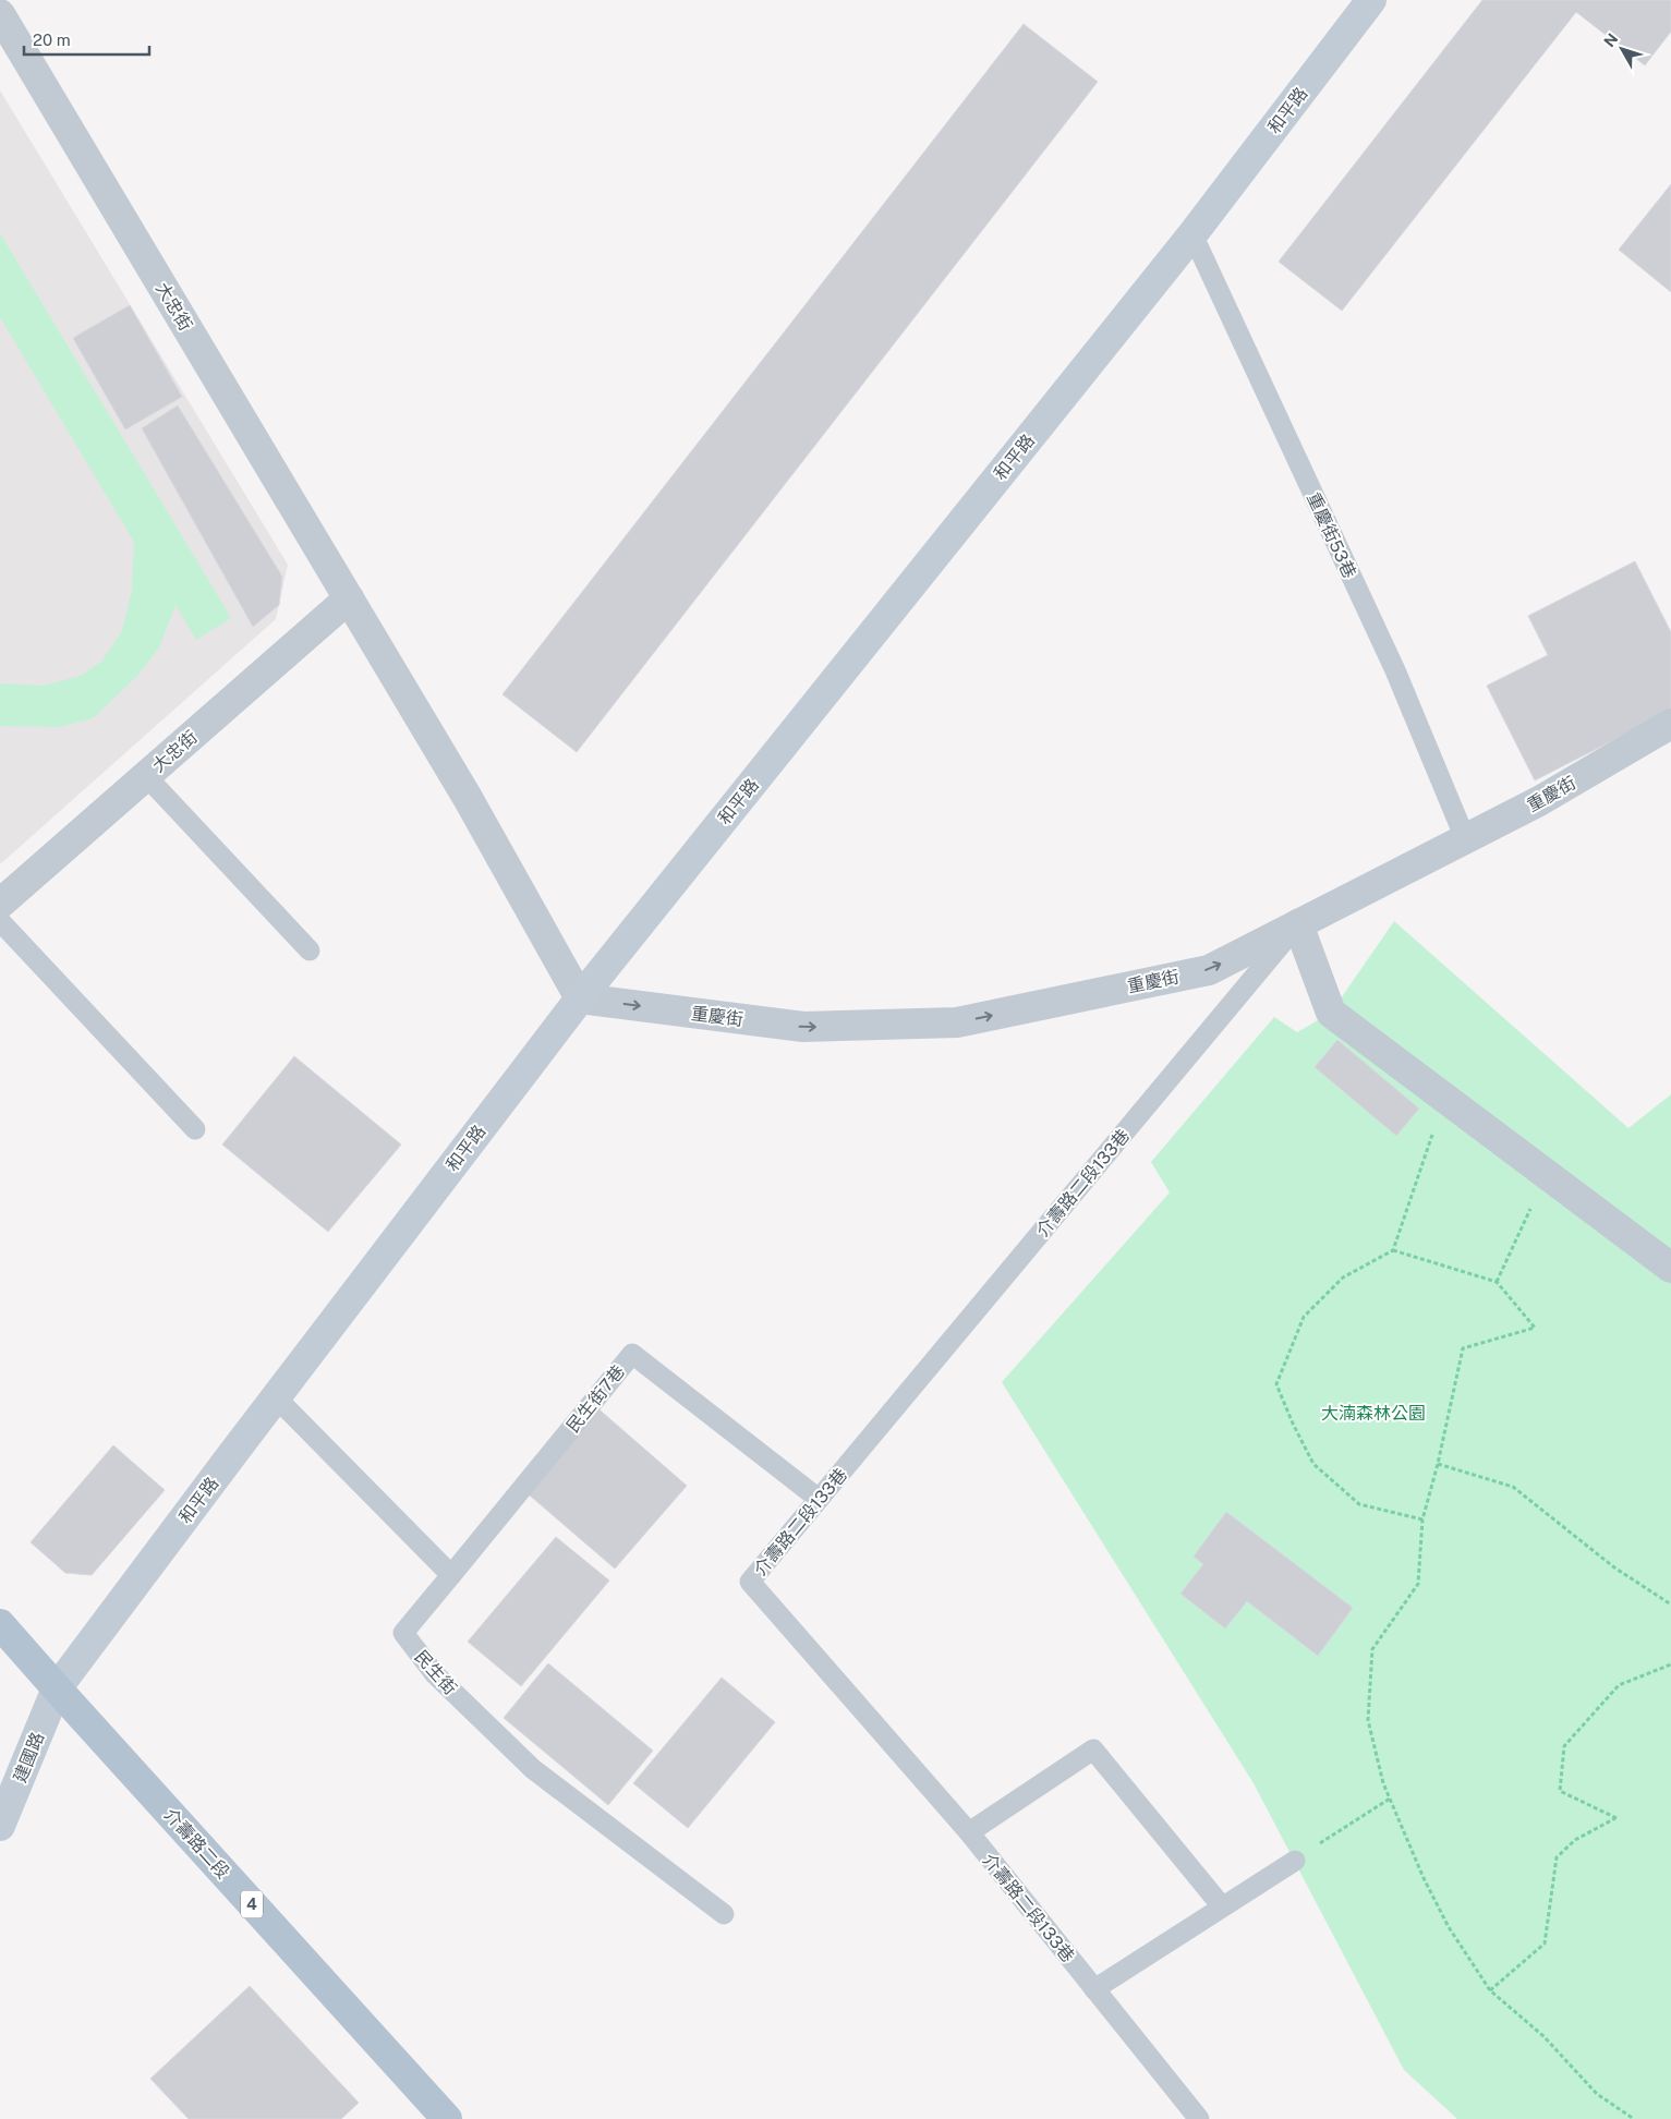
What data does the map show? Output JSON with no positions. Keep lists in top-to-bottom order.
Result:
{
  "streets": {
    "main road": ["介壽路二段", "4"],
    "street": [
      "和平路",
      "大忠街",
      "重慶街",
      "建國路"
    ],
    "lane": [
      "重慶街53巷",
      "介壽路二段133巷",
      "民生街7巷",
      "民生街"
    ]
  },
  "crossings": [
    ["和平路", "大忠街"],
    ["和平路", "重慶街53巷"],
    ["和平路", "重慶街"],
    ["和平路", "建國路"],
    ["和平路", "介壽路二段"],
    ["和平路", "4"],
    ["大忠街", "重慶街"],
    ["重慶街53巷", "重慶街"],
    ["重慶街", "介壽路二段133巷"],
    ["介壽路二段133巷", "民生街7巷"],
    ["民生街7巷", "民生街"],
    ["建國路", "介壽路二段"],
    ["建國路", "4"],
    ["介壽路二段", "4"]
  ],
  "one_way": ["重慶街"],
  "parks": ["大湳森林公園"],
  "scale_bar": "20 m",
  "north": "top left"
}
